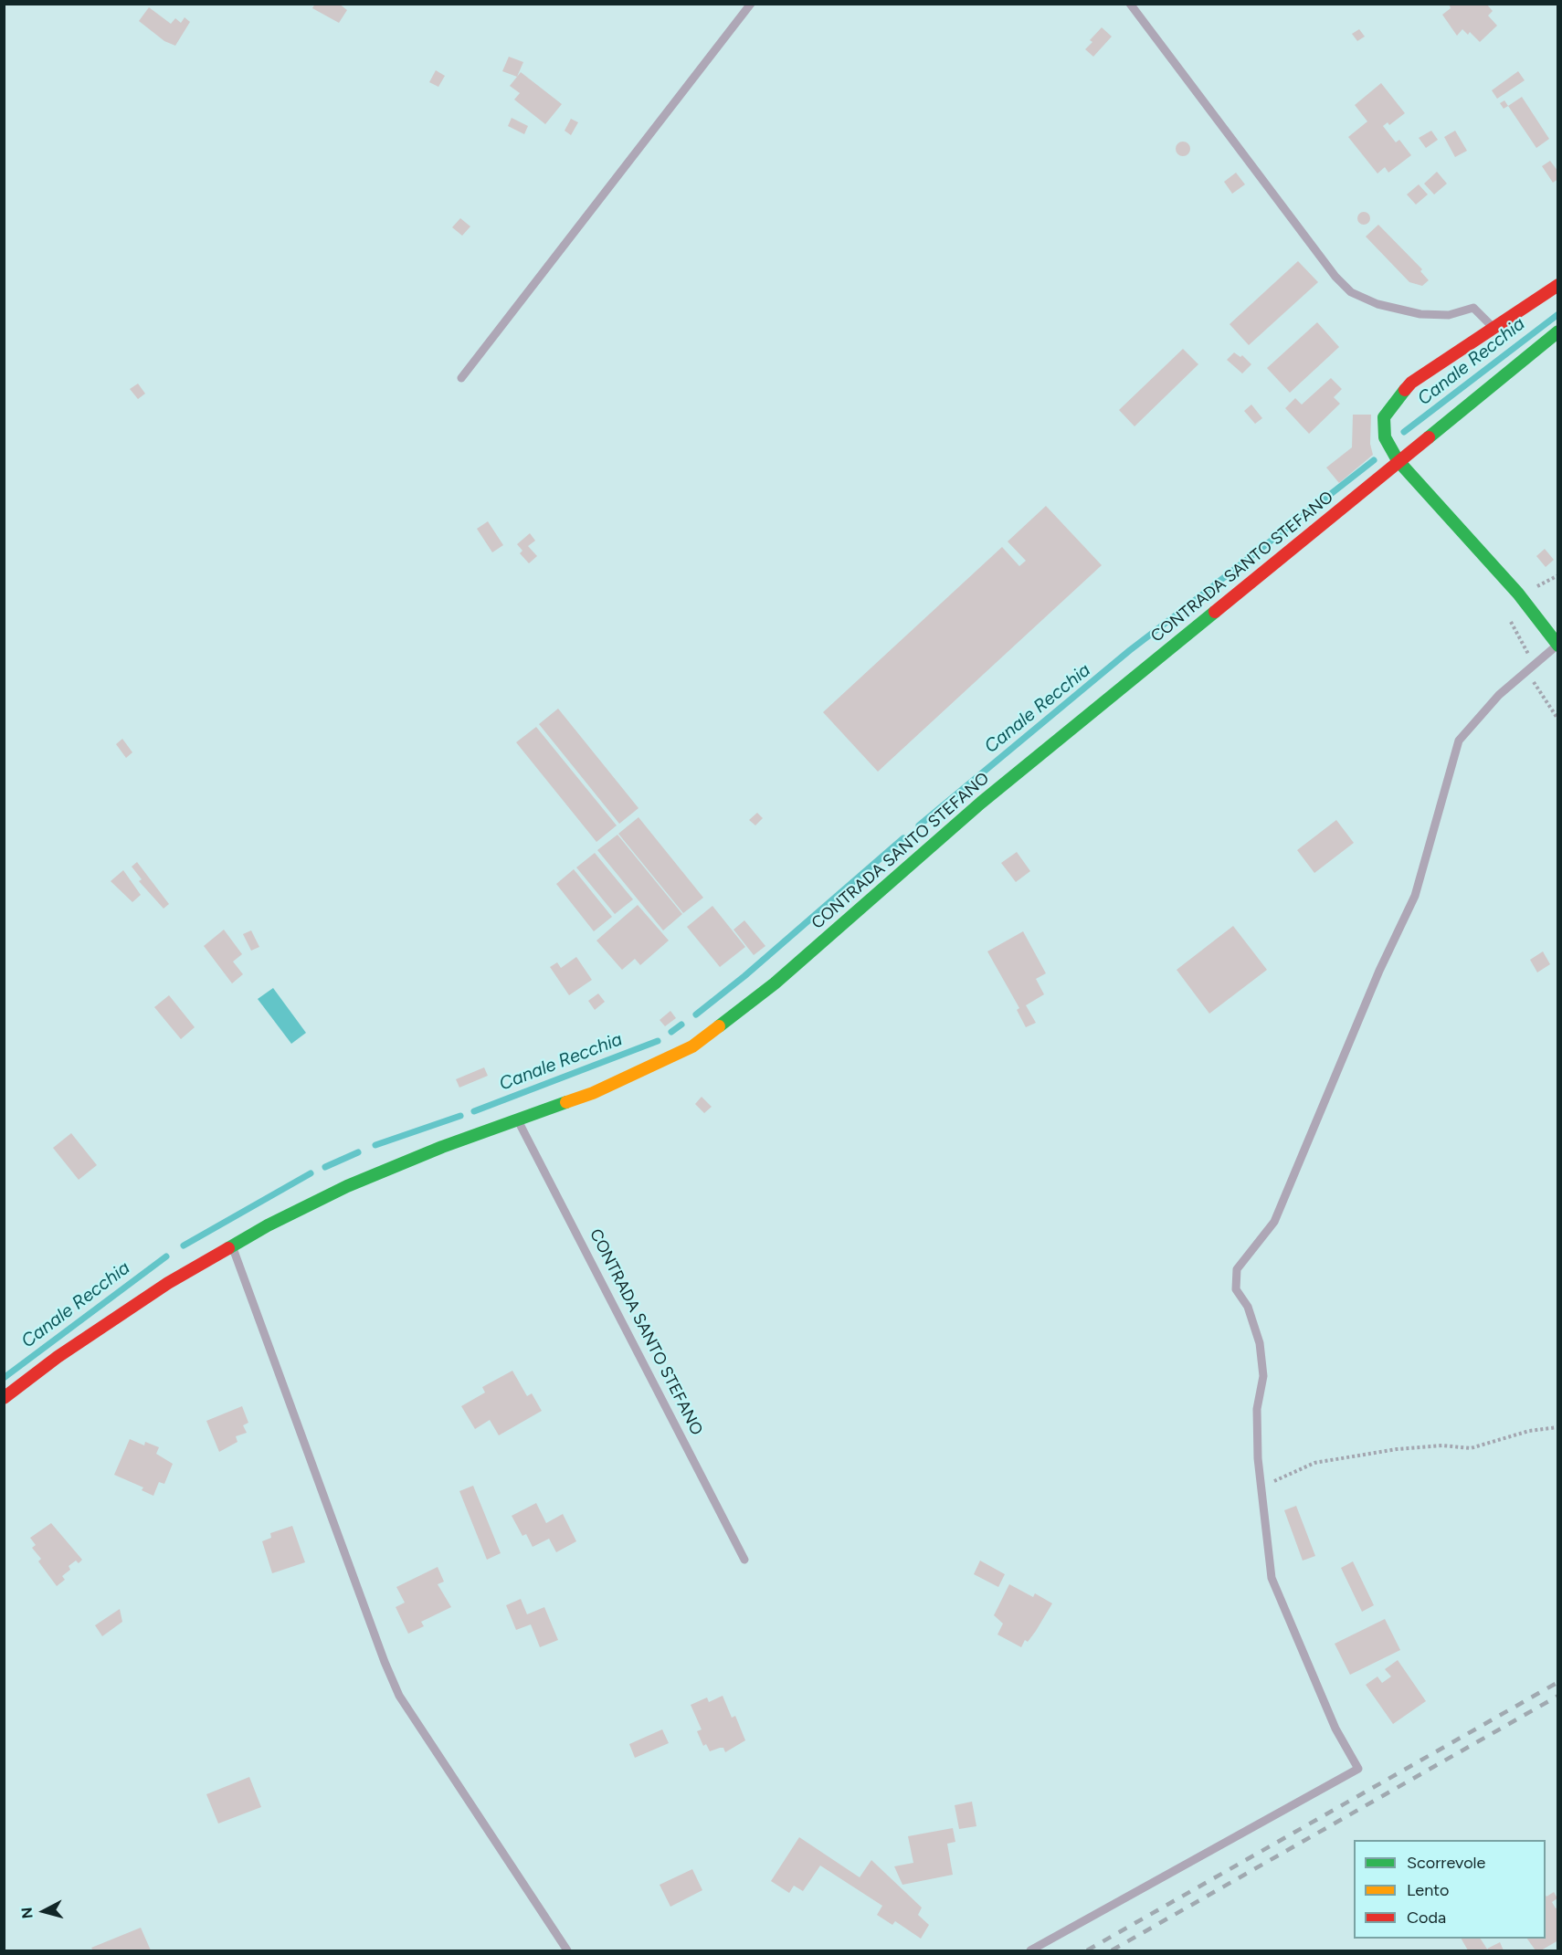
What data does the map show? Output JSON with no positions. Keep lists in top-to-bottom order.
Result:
{
  "streets": {
    "street": ["CONTRADA SANTO STEFANO"]
  },
  "water": ["Canale Recchia"],
  "legend": ["Scorrevole", "Lento", "Coda"],
  "north": "left"
}
